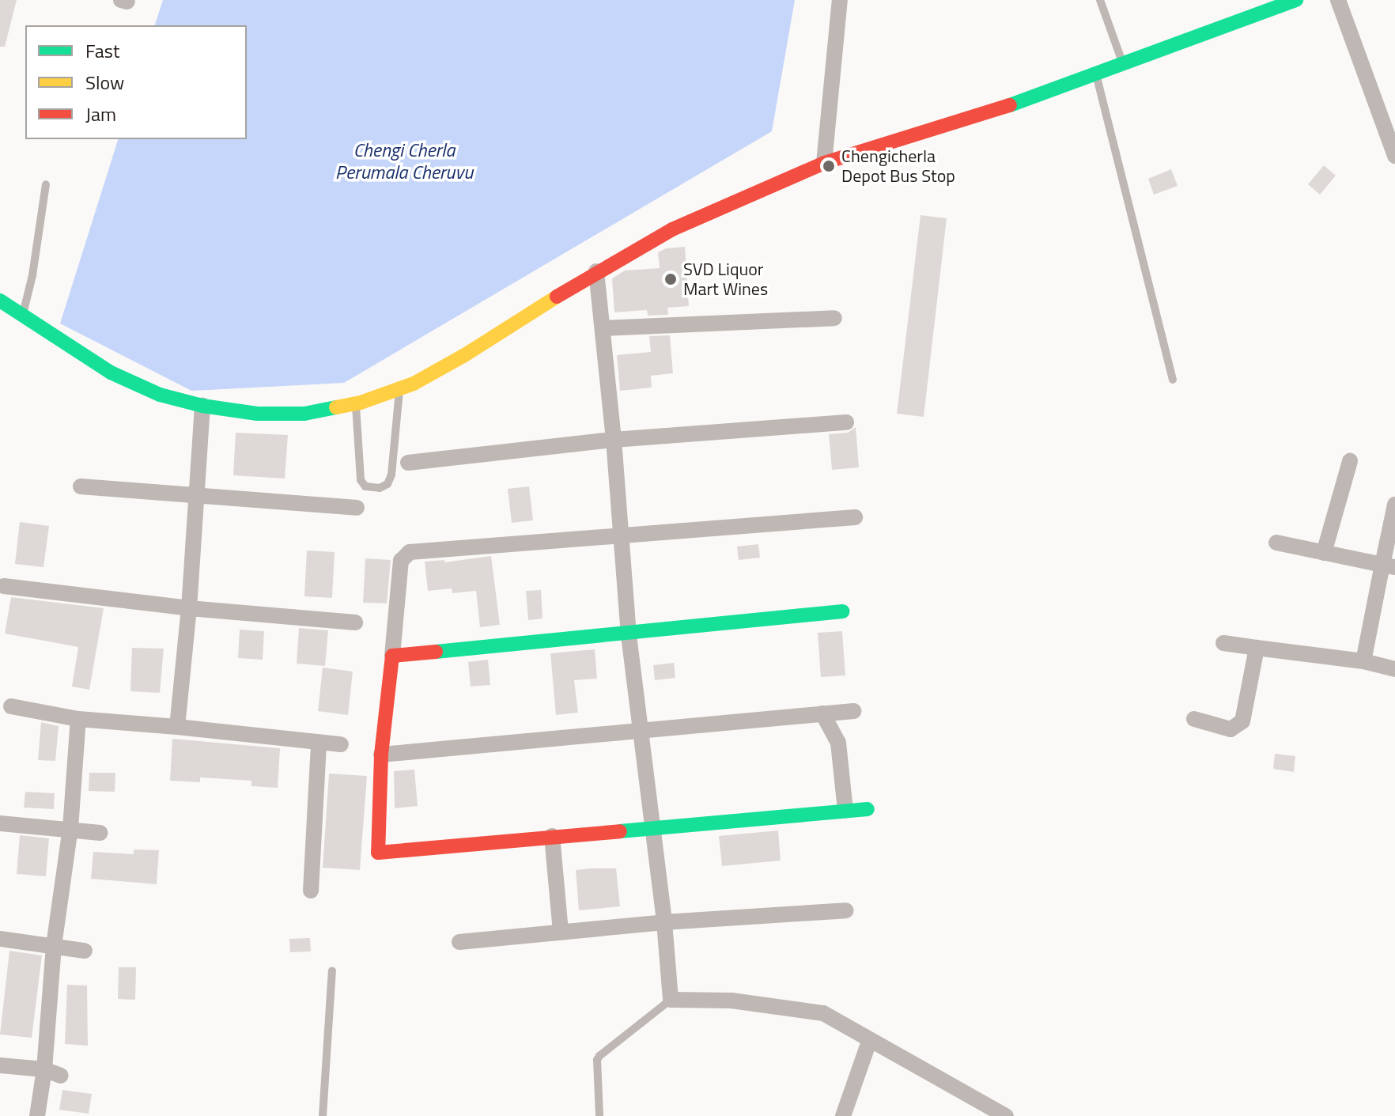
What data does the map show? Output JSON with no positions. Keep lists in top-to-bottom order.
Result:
{
  "water": ["Chengi Cherla Perumala Cheruvu"],
  "places": ["Chengicherla Depot Bus Stop", "SVD Liquor Mart Wines"],
  "legend": ["Fast", "Slow", "Jam"]
}
